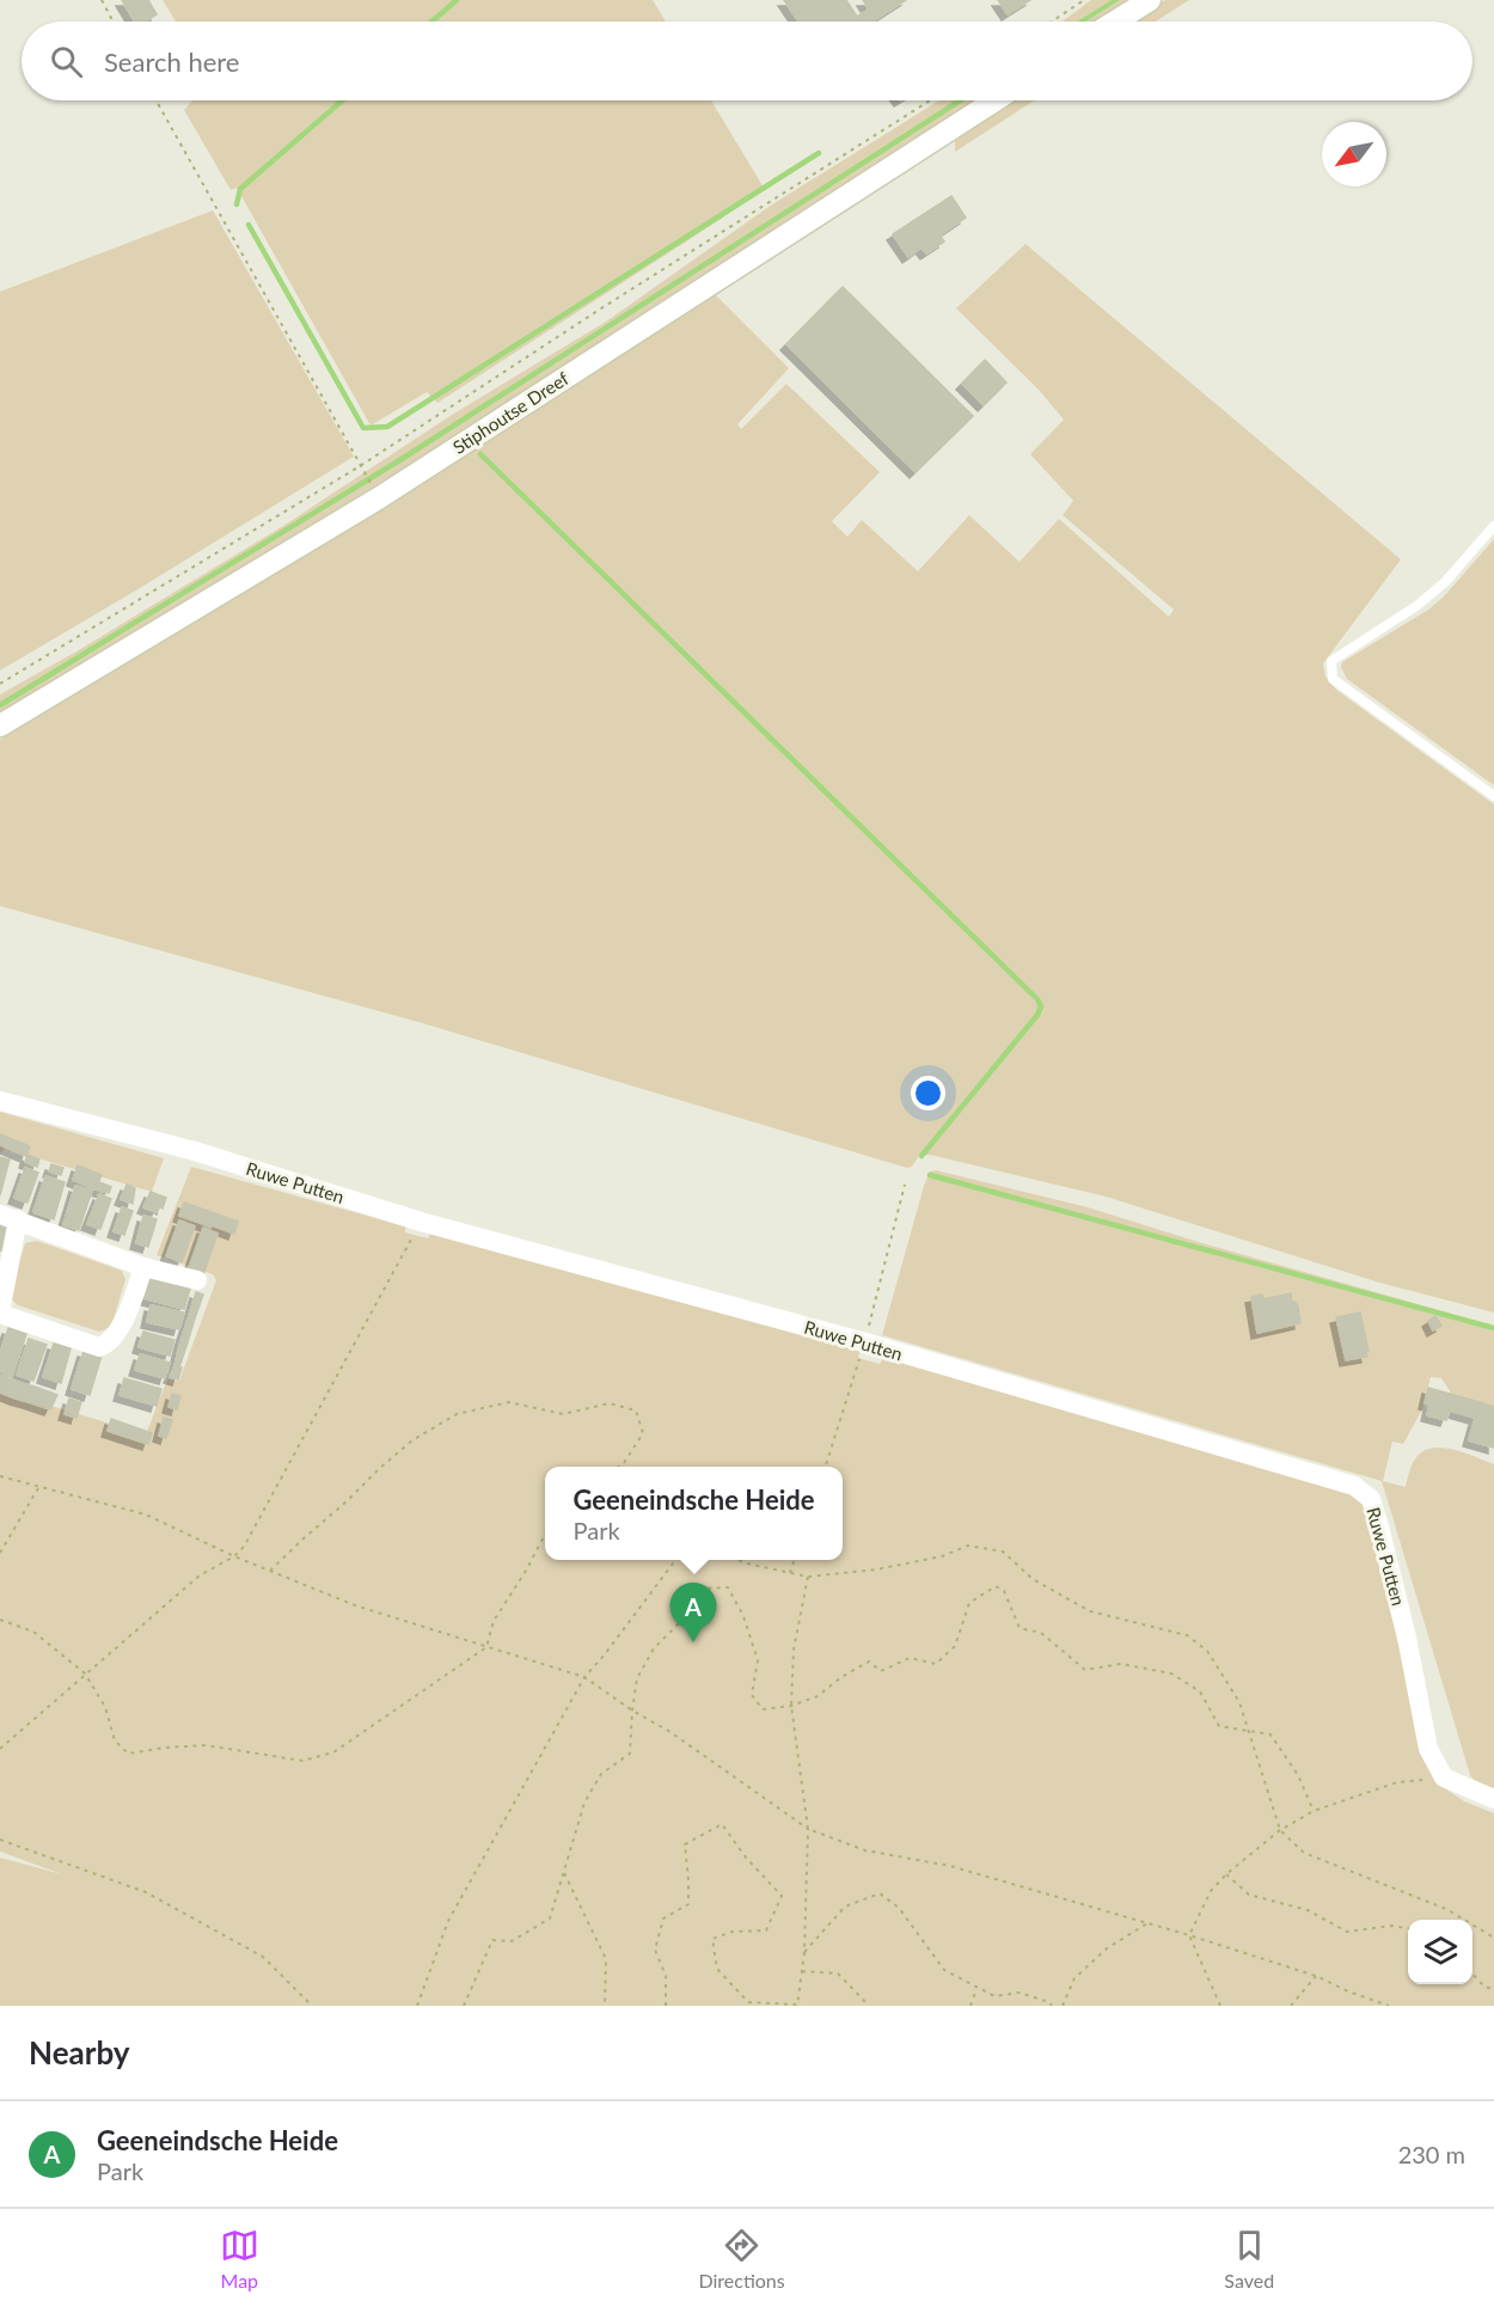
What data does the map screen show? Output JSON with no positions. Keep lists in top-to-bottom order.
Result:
{
  "streets": {
    "main road": ["Stiphoutse Dreef"],
    "street": ["Ruwe Putten"]
  },
  "north": "bottom left",
  "page": {
    "search": "Search here",
    "popup": ["Geeneindsche Heide", "Park"],
    "pins": "A",
    "heading": "Nearby",
    "list": [
      {
        "mark": "A",
        "name": "Geeneindsche Heide",
        "note": "Park",
        "value": "230 m"
      }
    ],
    "nav": ["Map", "Directions", "Saved"]
  }
}
